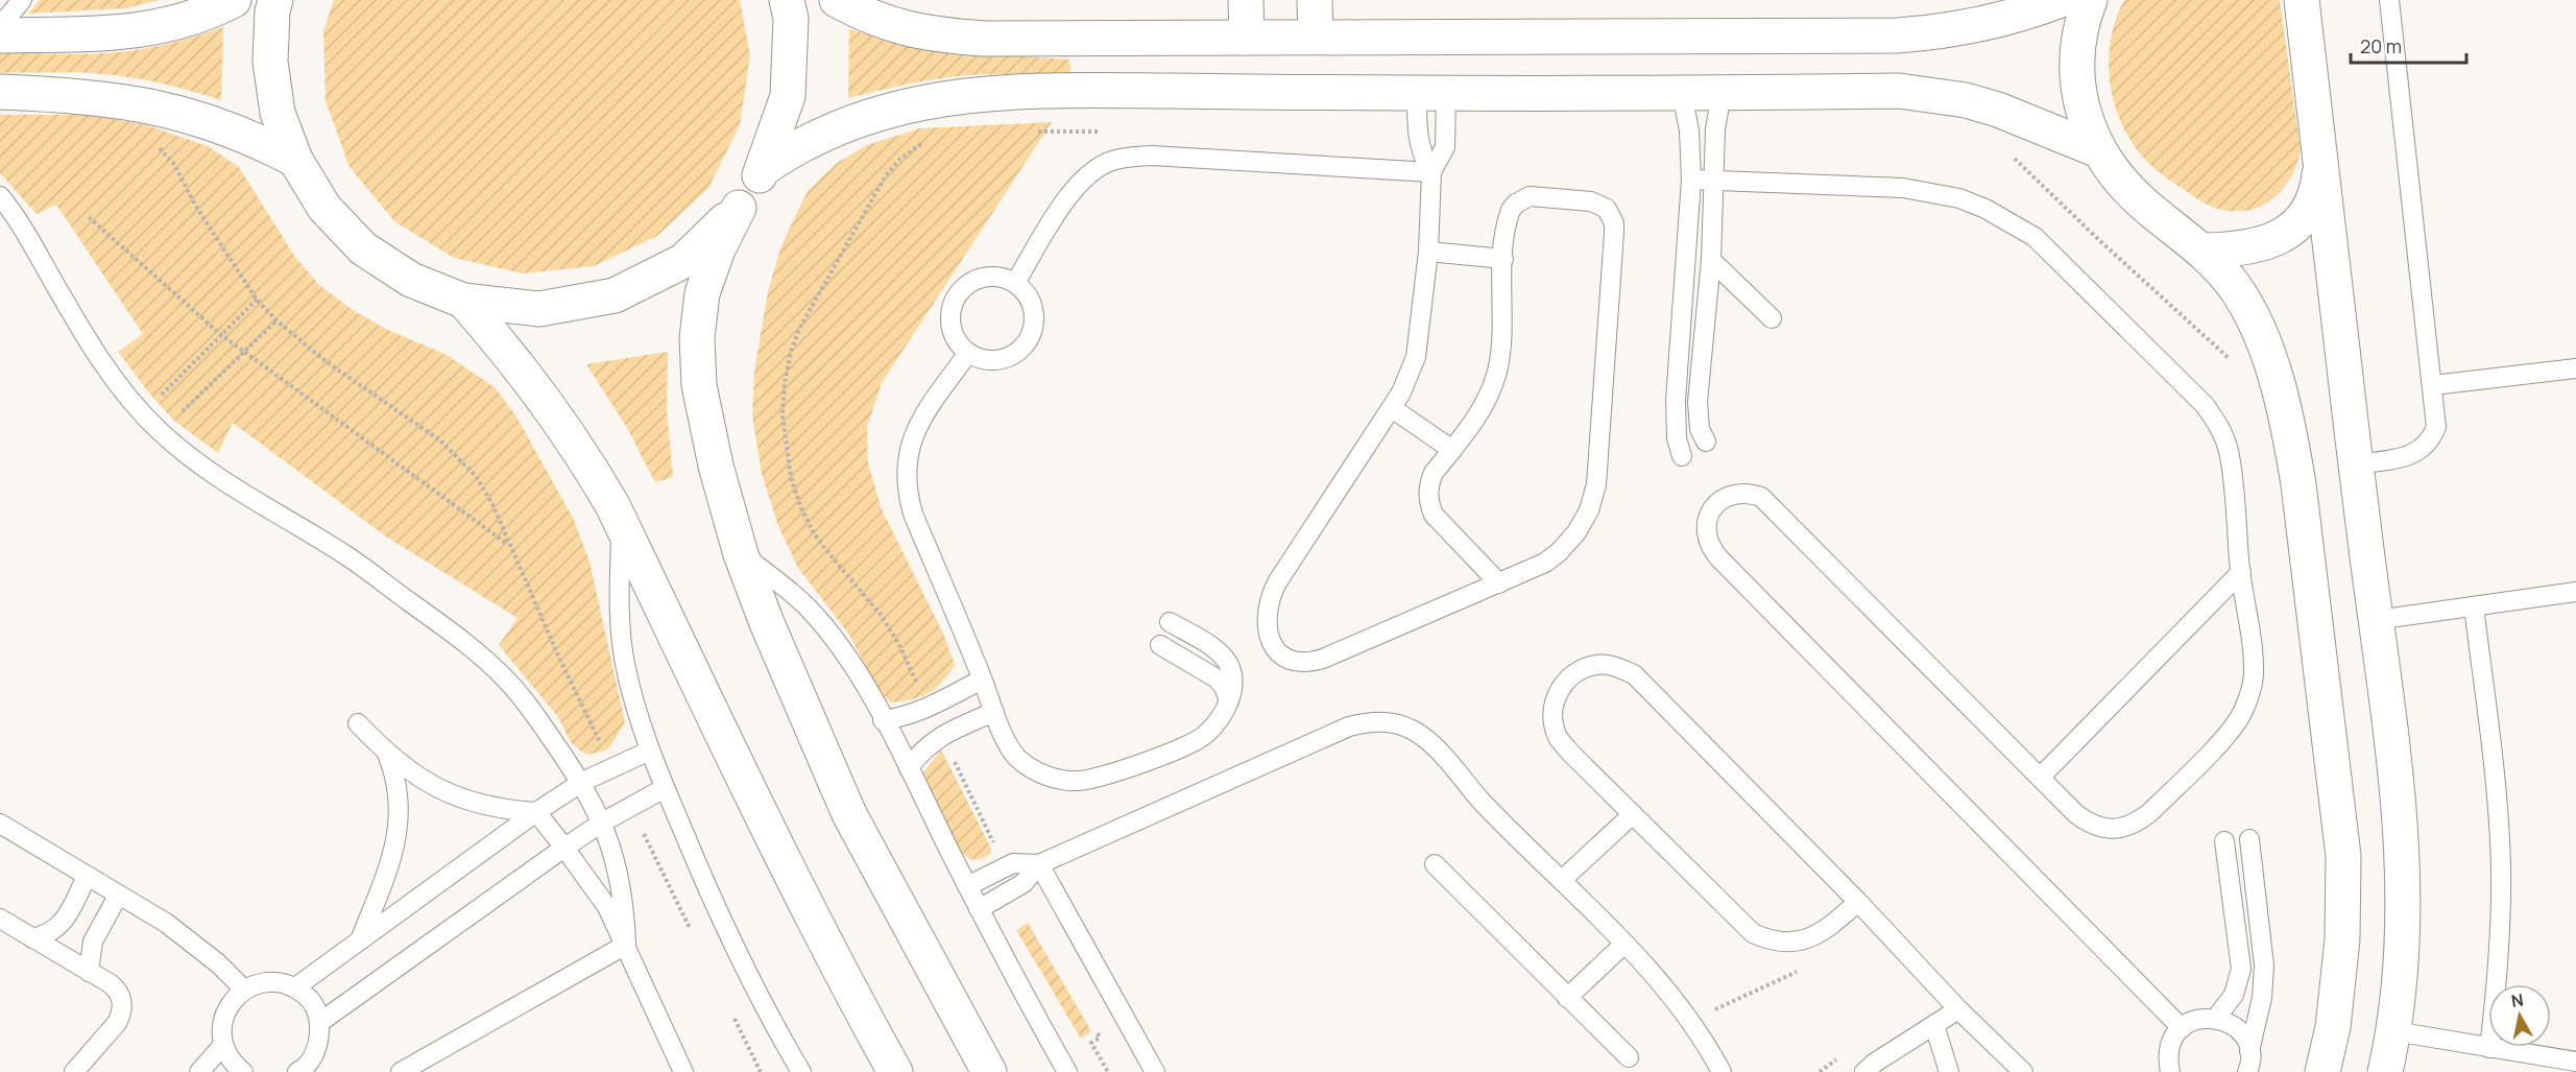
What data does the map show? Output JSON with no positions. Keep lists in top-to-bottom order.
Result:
{
  "scale_bar": "20 m",
  "north": "top"
}
